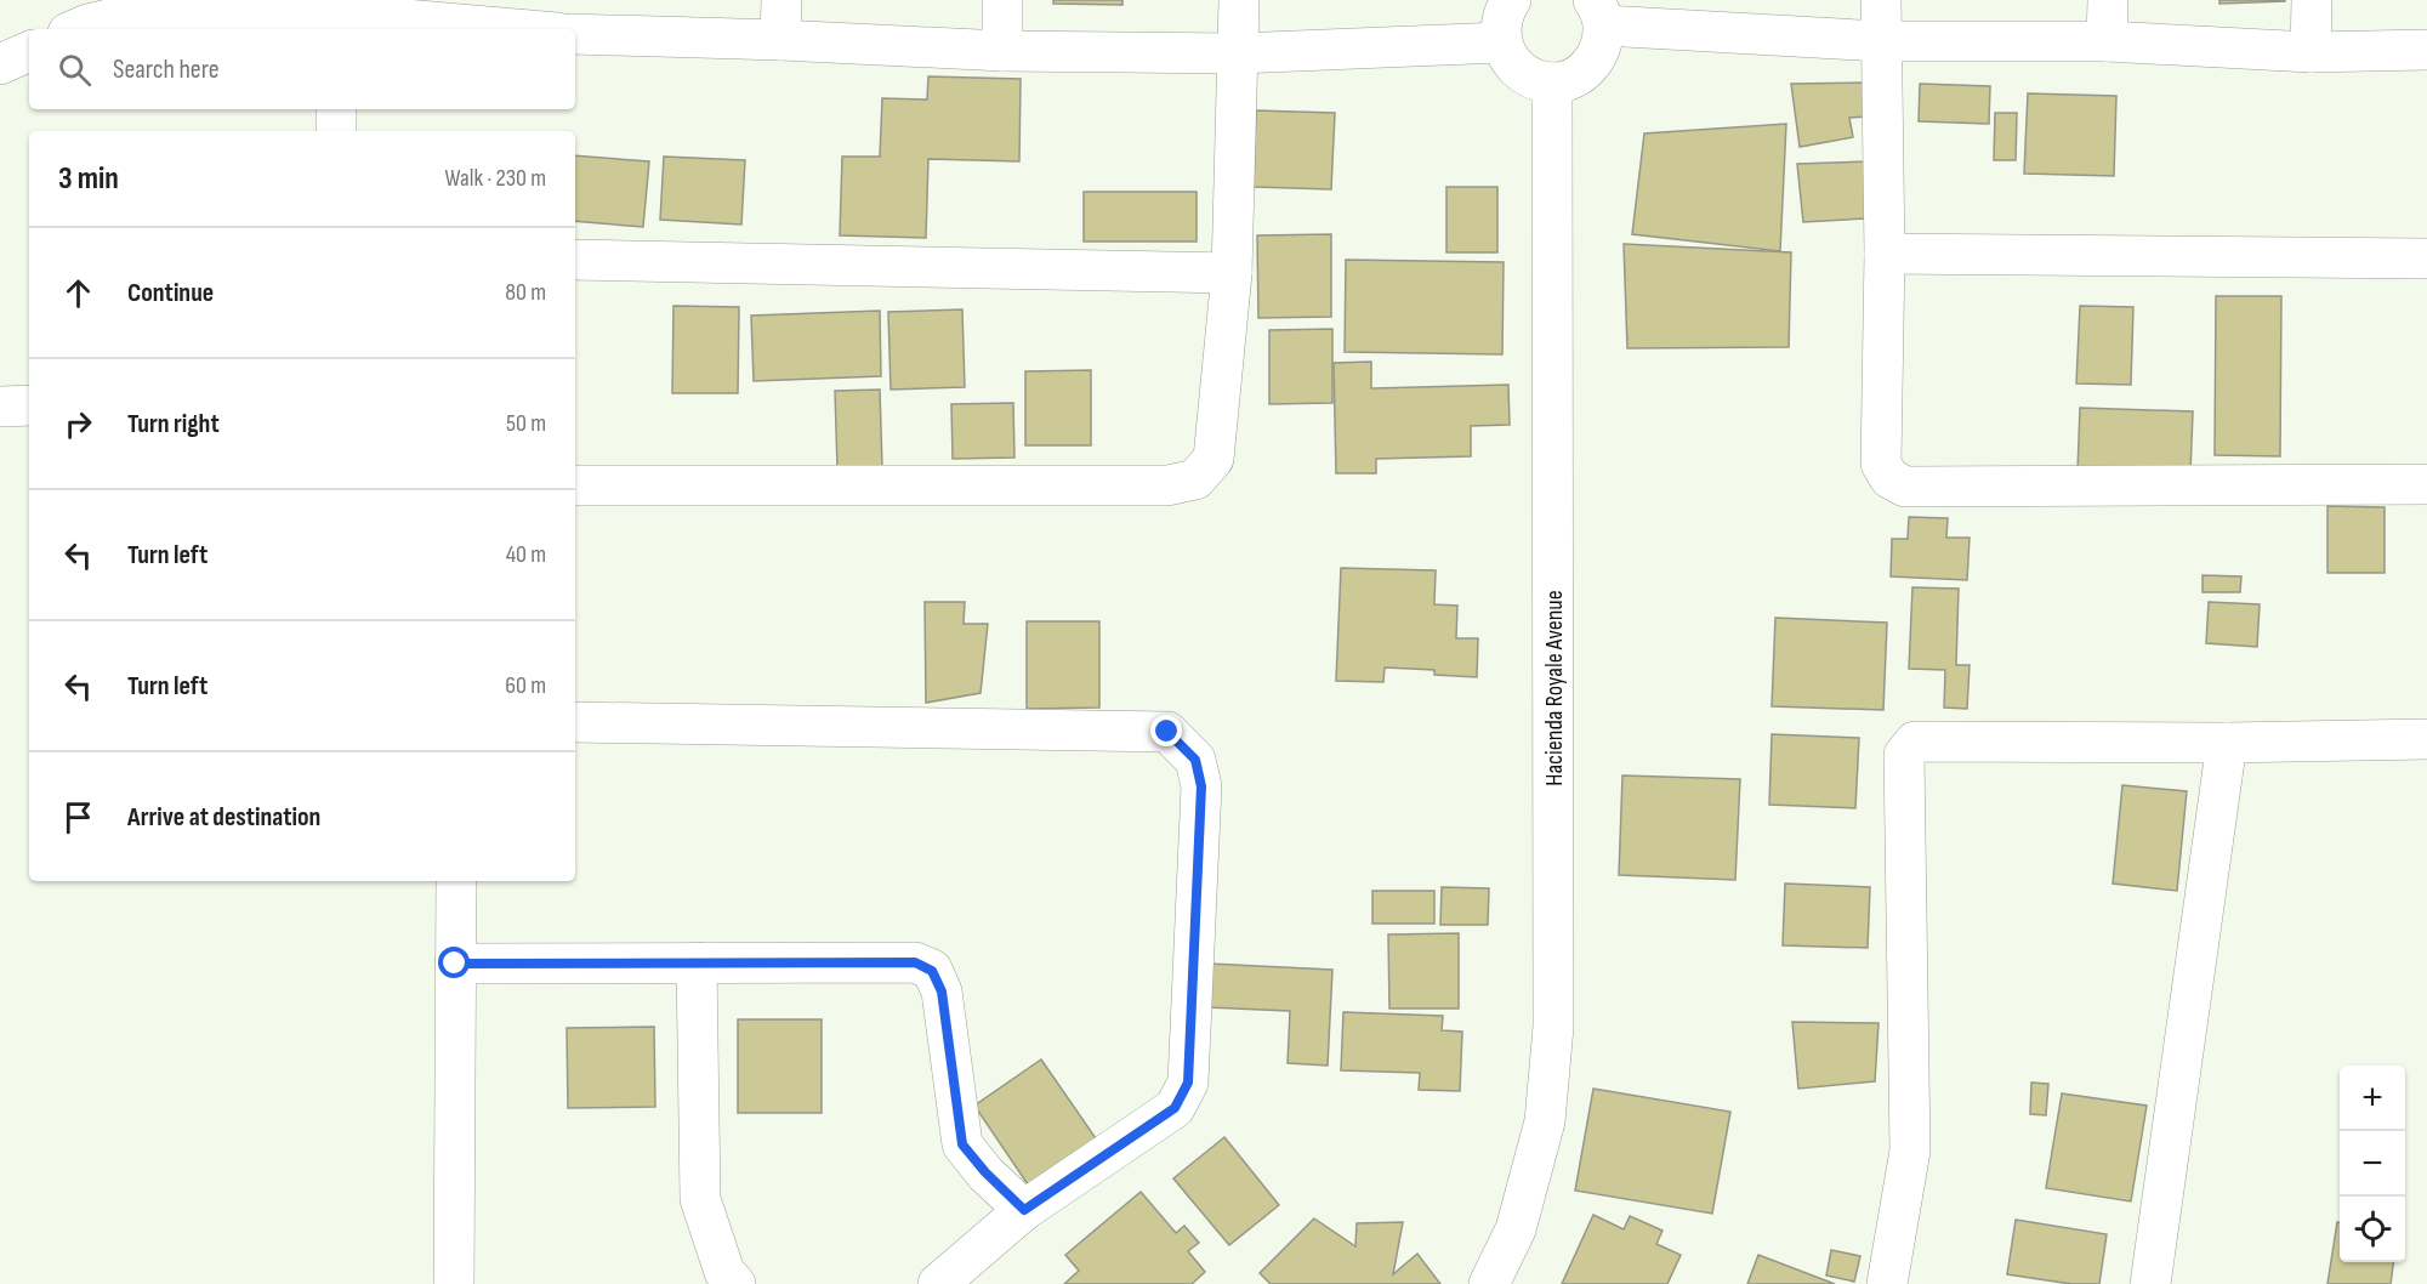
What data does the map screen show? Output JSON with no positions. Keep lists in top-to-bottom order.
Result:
{
  "streets": {
    "street": ["Hacienda Royale Avenue"]
  },
  "page": {
    "search": "Search here",
    "heading": ["3 min", "Walk · 230 m"],
    "list": [
      ["Continue", "80 m"],
      ["Turn right", "50 m"],
      ["Turn left", "40 m"],
      ["Turn left", "60 m"],
      "Arrive at destination"
    ],
    "map_buttons": ["+", "−"]
  }
}
